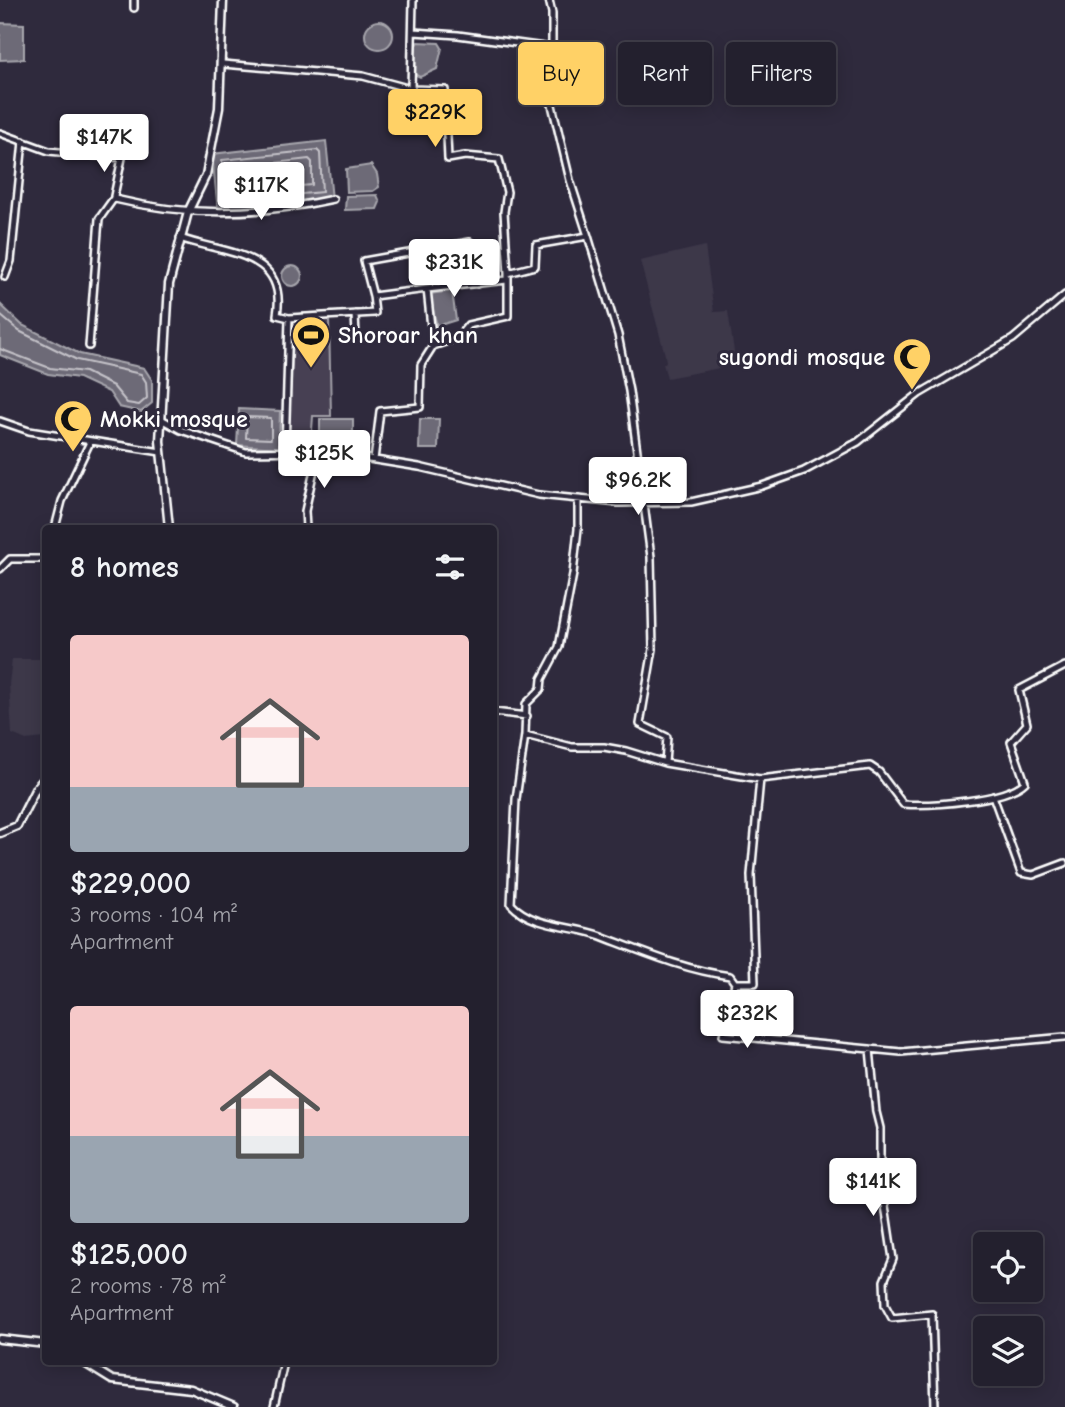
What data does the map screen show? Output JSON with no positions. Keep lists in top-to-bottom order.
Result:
{
  "places": {
    "sports": ["Shoroar khan"],
    "mosque": ["sugondi mosque", "Mokki mosque"]
  },
  "page": {
    "chip": ["Buy", "Rent", "Filters"],
    "price": [
      "$229K",
      "$147K",
      "$117K",
      "$231K",
      "$125K",
      "$96.2K",
      "$232K",
      "$141K"
    ],
    "heading": "8 homes",
    "list": [
      {
        "name": "$229,000",
        "note": "3 rooms · 104 m² · Apartment"
      },
      {
        "name": "$125,000",
        "note": "2 rooms · 78 m² · Apartment"
      }
    ]
  }
}
